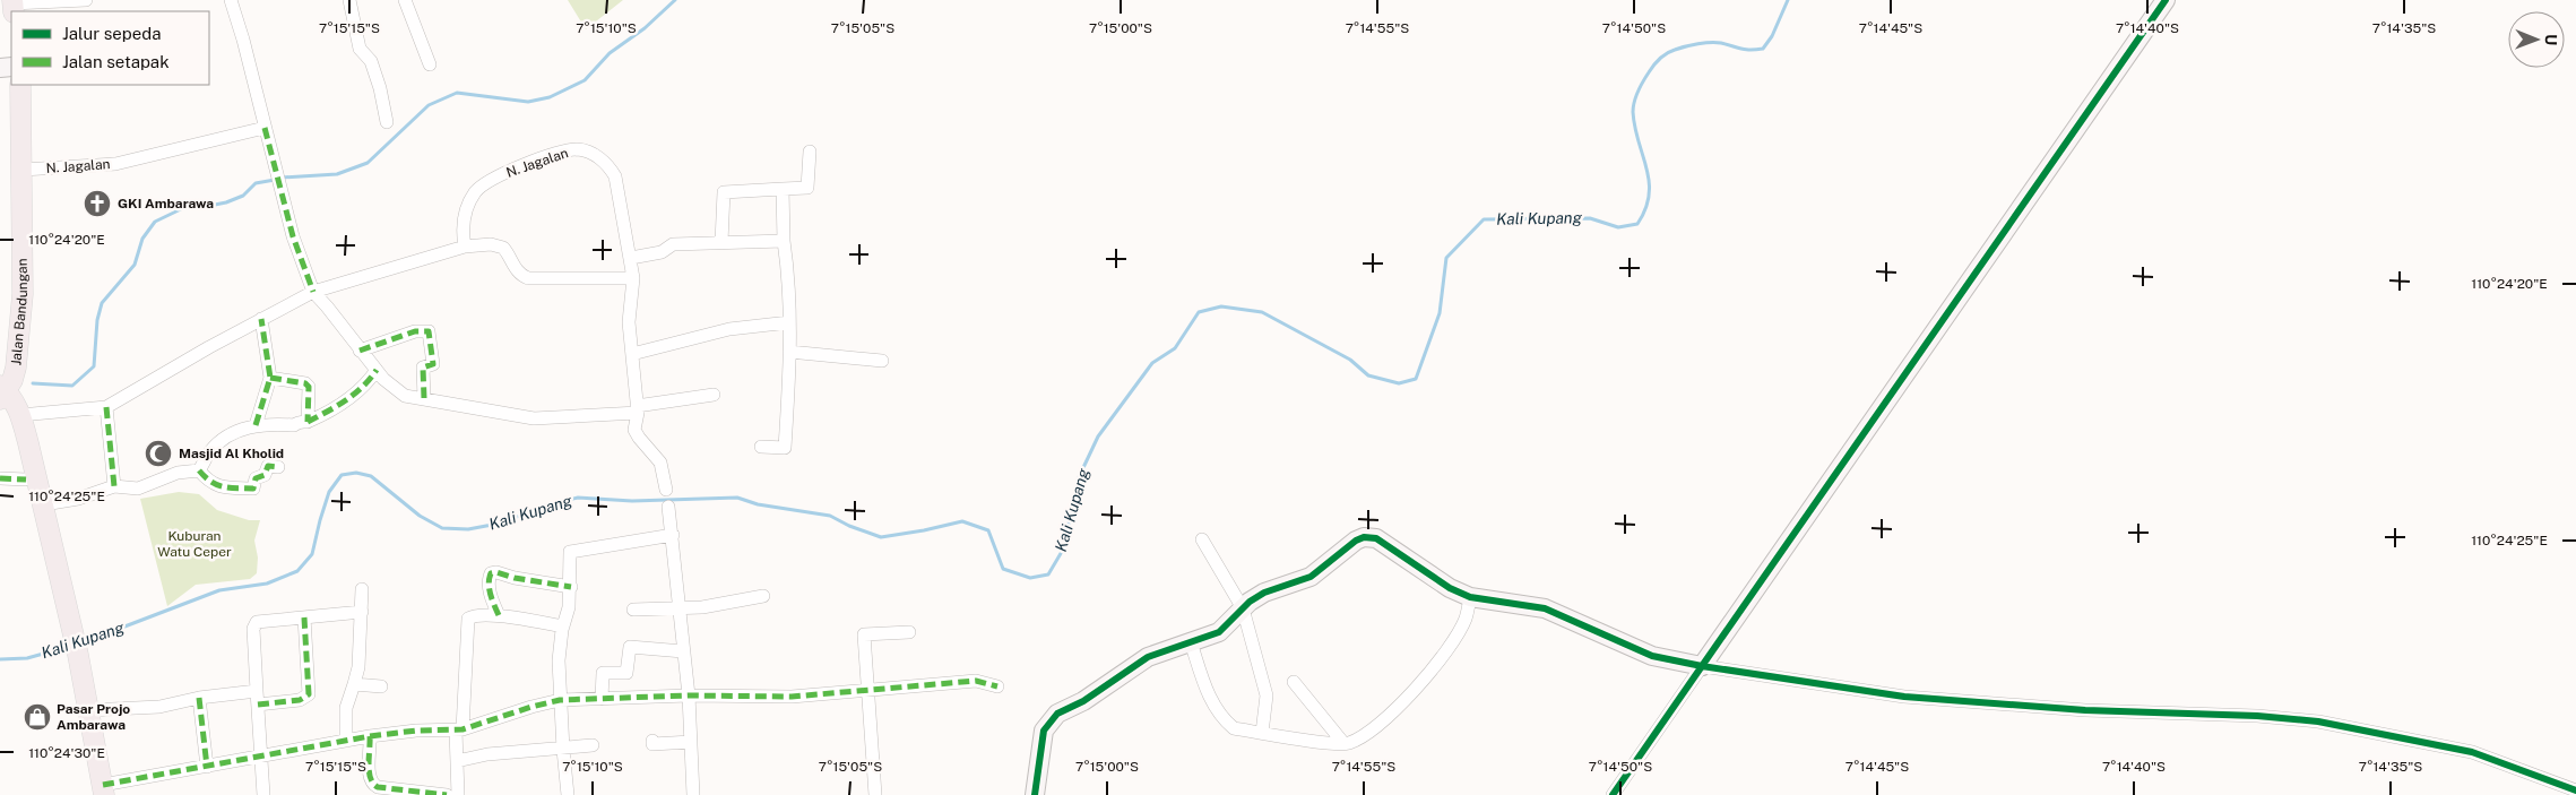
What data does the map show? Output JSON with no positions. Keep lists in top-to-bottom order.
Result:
{
  "streets": {
    "main road": ["Jalan Bandungan"],
    "street": ["N. Jagalan"]
  },
  "crossings": [
    ["N. Jagalan", "Jalan Bandungan"]
  ],
  "water": ["Kali Kupang"],
  "parks": ["Kuburan Watu Ceper"],
  "places": {
    "church": ["GKI Ambarawa"],
    "mosque": ["Masjid Al Kholid"],
    "shop": ["Pasar Projo Ambarawa"]
  },
  "legend": ["Jalur sepeda", "Jalan setapak"],
  "north": "right",
  "coordinates": [
    "7°15'15\"S",
    "7°15'10\"S",
    "7°15'05\"S",
    "7°15'00\"S",
    "7°14'55\"S",
    "7°14'50\"S",
    "7°14'45\"S",
    "7°14'40\"S",
    "7°14'35\"S",
    "110°24'20\"E",
    "110°24'25\"E",
    "110°24'30\"E"
  ]
}
